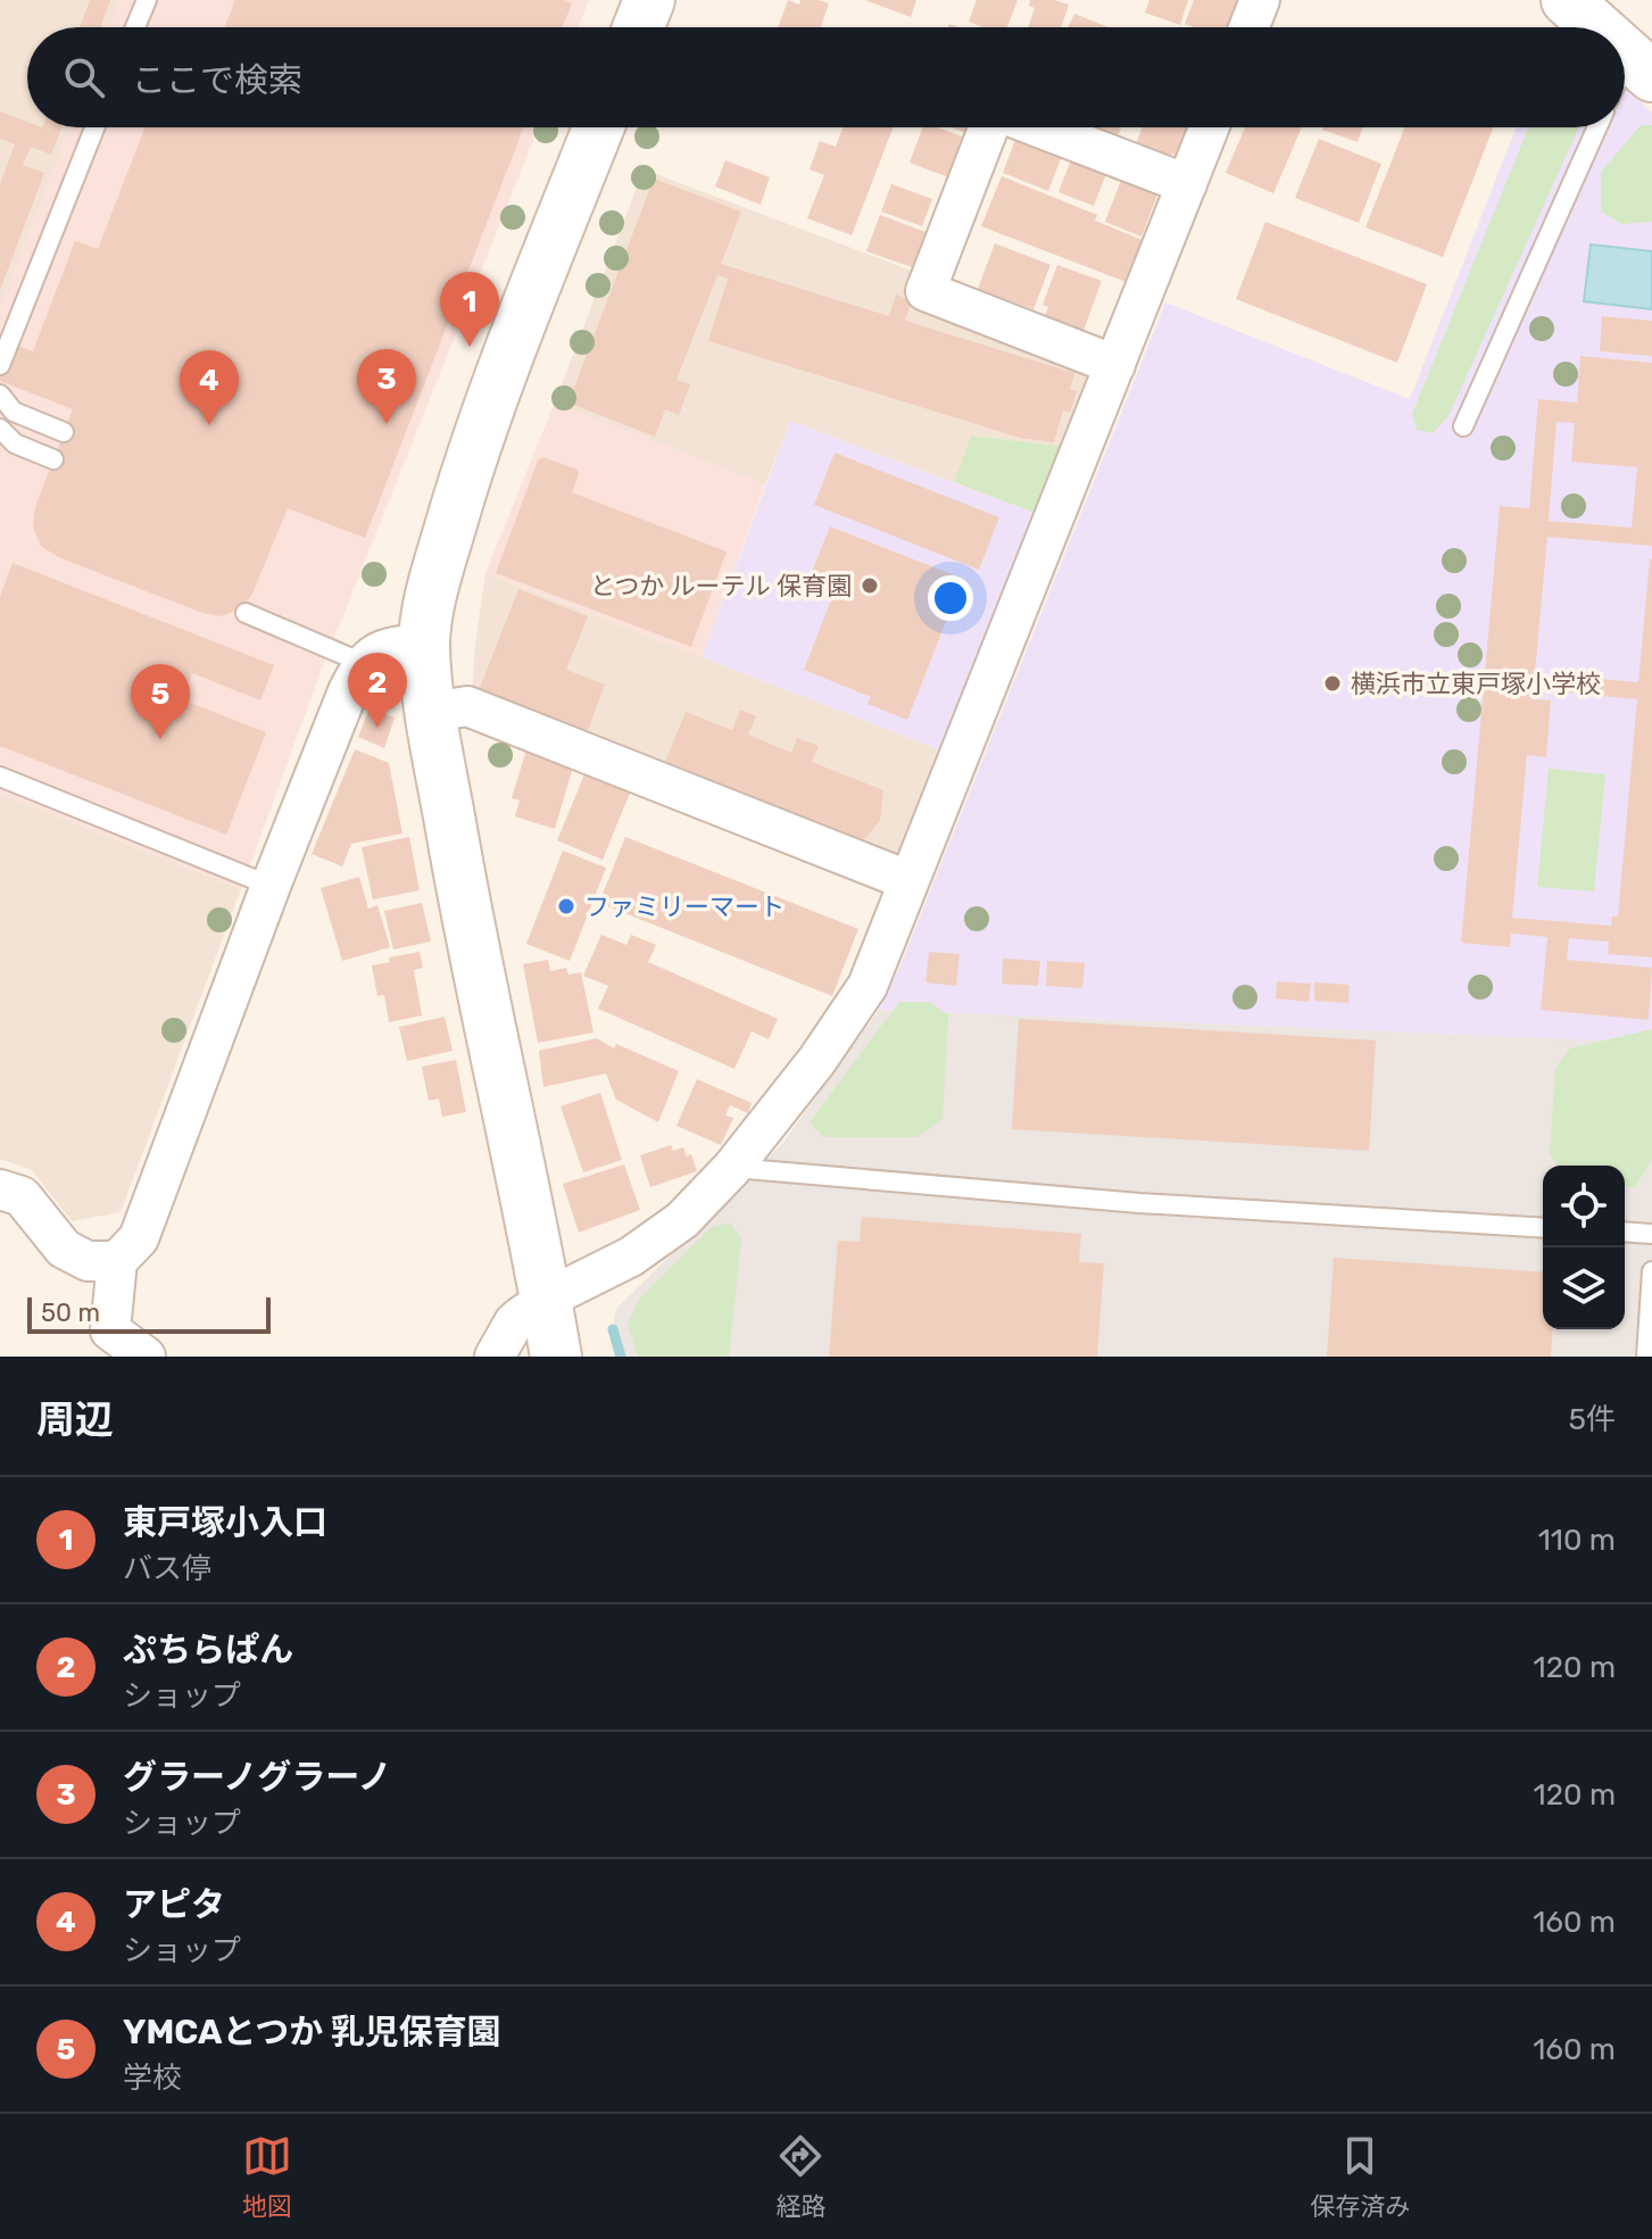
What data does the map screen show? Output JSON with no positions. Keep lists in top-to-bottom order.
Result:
{
  "places": ["とつか ルーテル 保育園", "横浜市立東戸塚小学校", "ファミリーマート"],
  "scale_bar": "50 m",
  "page": {
    "search": "ここで検索",
    "pins": [
      "1",
      "3",
      "4",
      "2",
      "5"
    ],
    "scale": "50 m",
    "heading": ["周辺", "5件"],
    "list": [
      {
        "mark": "1",
        "name": "東戸塚小入口",
        "note": "バス停",
        "value": "110 m"
      },
      {
        "mark": "2",
        "name": "ぷちらぱん",
        "note": "ショップ",
        "value": "120 m"
      },
      {
        "mark": "3",
        "name": "グラーノグラーノ",
        "note": "ショップ",
        "value": "120 m"
      },
      {
        "mark": "4",
        "name": "アピタ",
        "note": "ショップ",
        "value": "160 m"
      },
      {
        "mark": "5",
        "name": "YMCAとつか 乳児保育園",
        "note": "学校",
        "value": "160 m"
      }
    ],
    "nav": ["地図", "経路", "保存済み"]
  }
}
